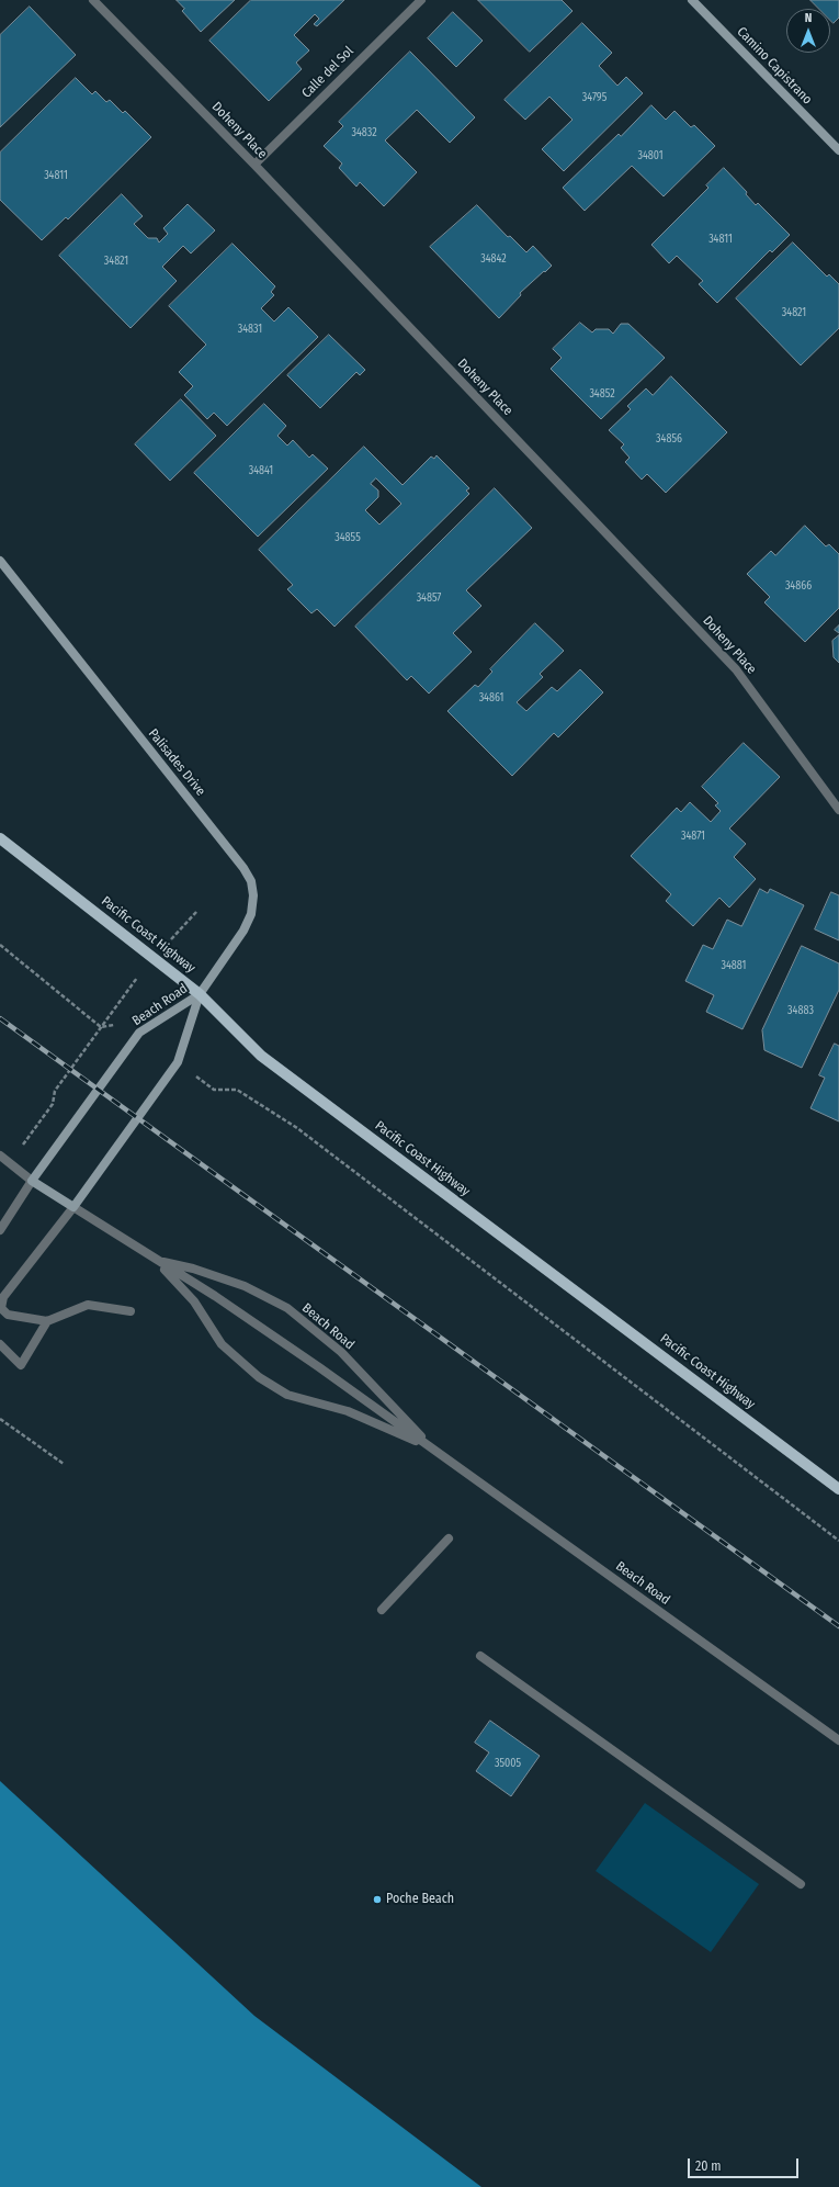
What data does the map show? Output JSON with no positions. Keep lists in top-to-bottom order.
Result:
{
  "streets": {
    "main road": [
      "Camino Capistrano",
      "Palisades Drive",
      "Pacific Coast Highway",
      "Beach Road"
    ],
    "street": ["Calle del Sol", "Doheny Place"]
  },
  "crossings": [
    ["Calle del Sol", "Doheny Place"],
    ["Palisades Drive", "Pacific Coast Highway"],
    ["Palisades Drive", "Beach Road"],
    ["Pacific Coast Highway", "Beach Road"]
  ],
  "places": ["Poche Beach"],
  "house_numbers": [
    "34795",
    "34832",
    "34801",
    "34811",
    "34811",
    "34842",
    "34821",
    "34821",
    "34831",
    "34852",
    "34856",
    "34841",
    "34855",
    "34866",
    "34857",
    "34861",
    "34871",
    "34881",
    "34883",
    "35005"
  ],
  "scale_bar": "20 m",
  "north": "top"
}
